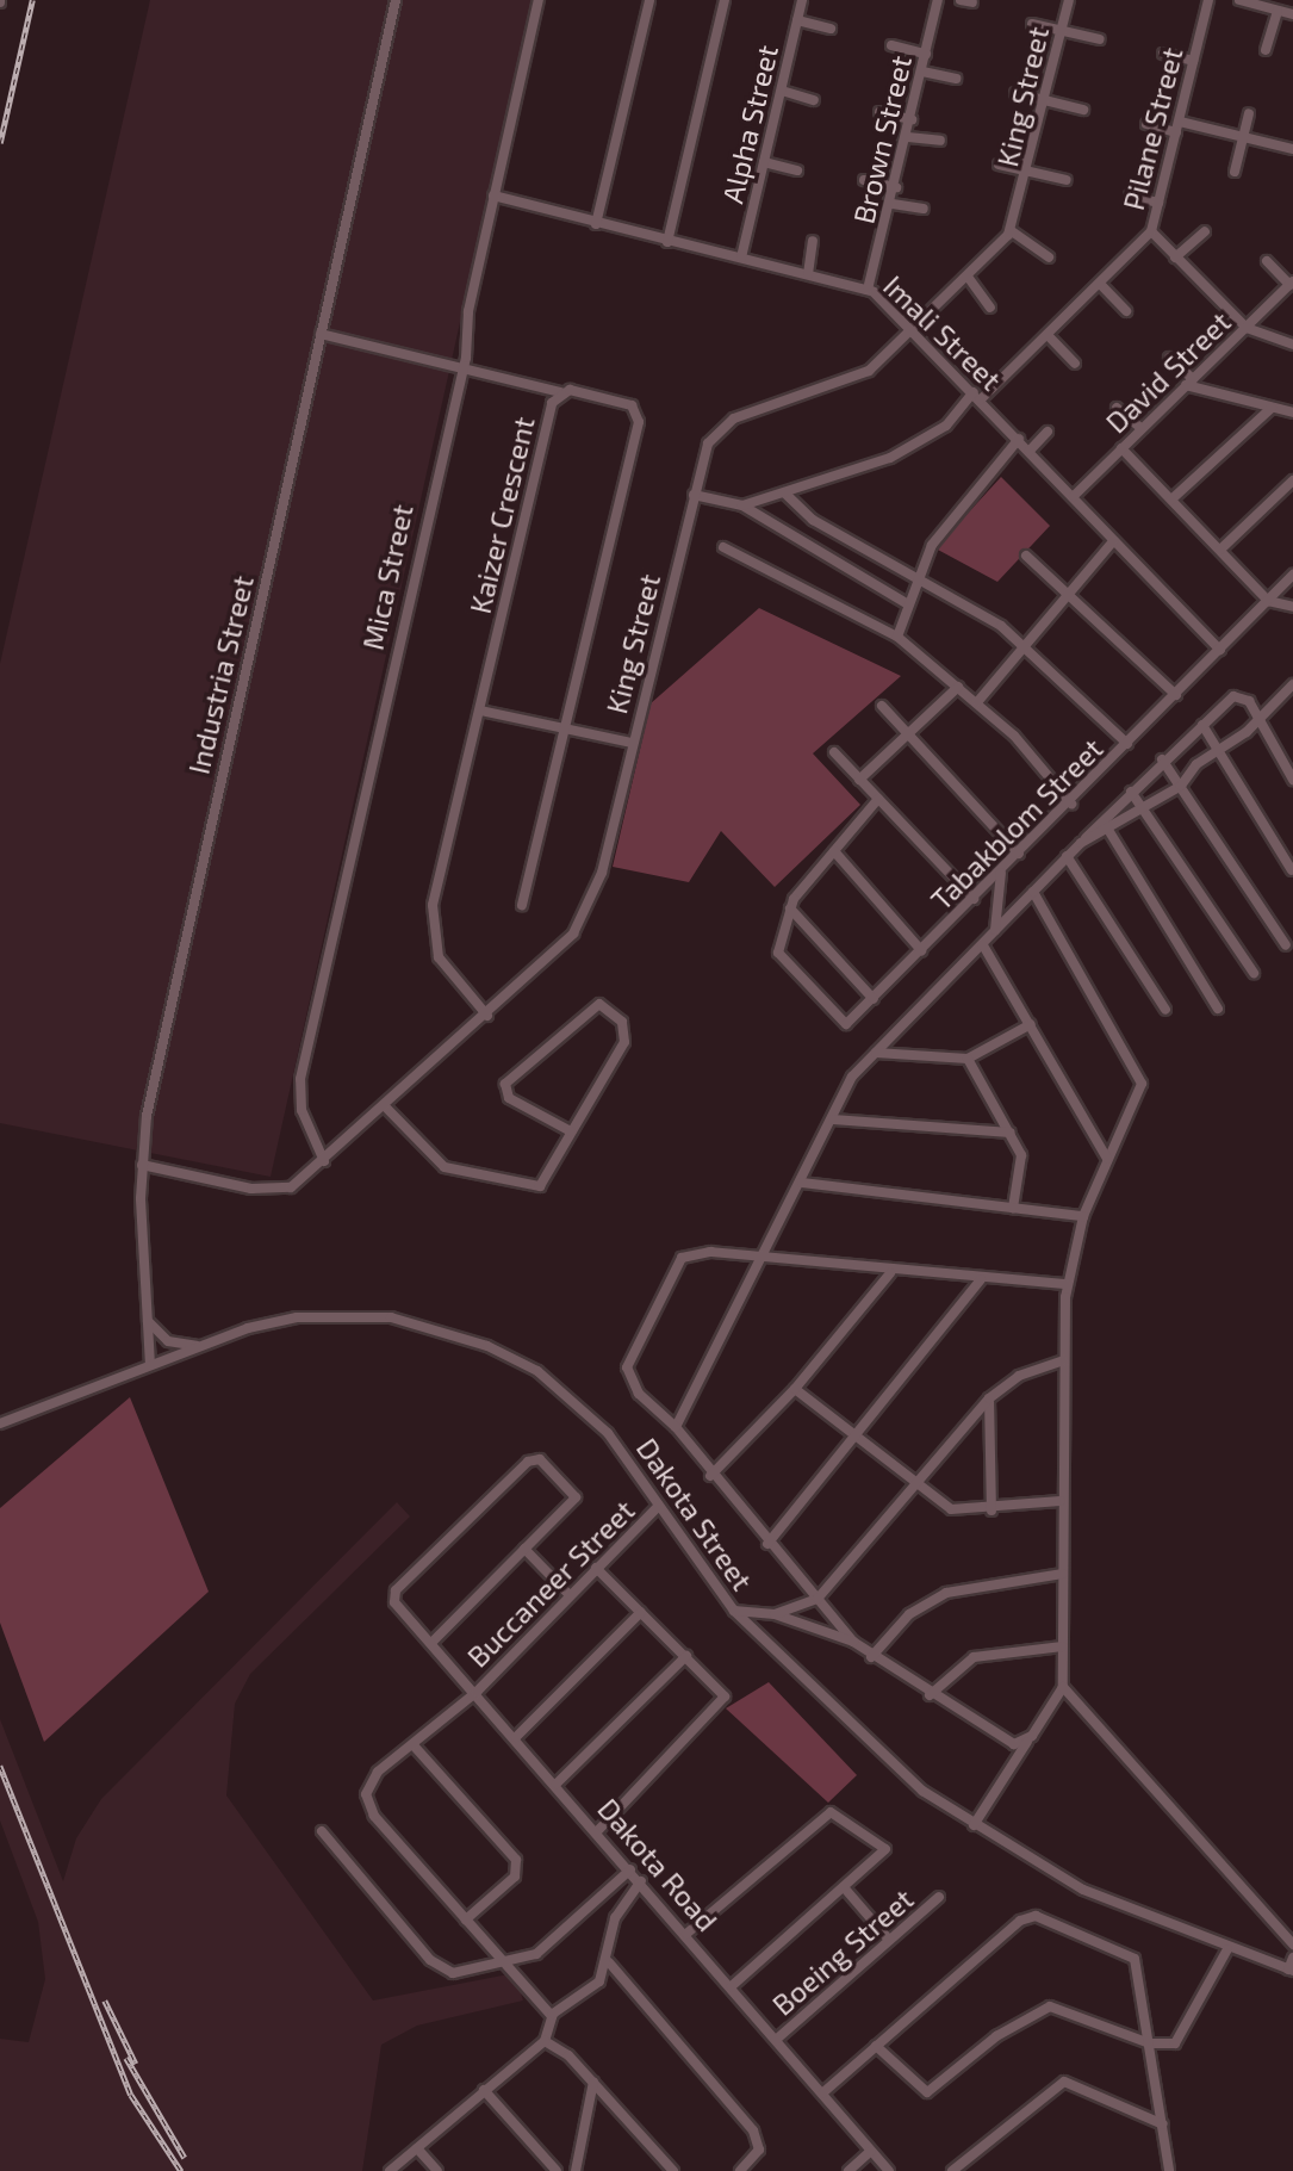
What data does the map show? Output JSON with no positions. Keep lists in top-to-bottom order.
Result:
{
  "streets": {
    "street": [
      "King Street",
      "Alpha Street",
      "Pilane Street",
      "Brown Street",
      "Imali Street",
      "David Street",
      "Kaizer Crescent",
      "Mica Street",
      "Industria Street",
      "Tabakblom Street",
      "Dakota Street",
      "Buccaneer Street",
      "Dakota Road",
      "Boeing Street"
    ]
  },
  "crossings": [
    ["King Street", "Imali Street"],
    ["King Street", "Kaizer Crescent"],
    ["King Street", "Mica Street"],
    ["King Street", "Industria Street"],
    ["Alpha Street", "Imali Street"],
    ["Pilane Street", "Imali Street"],
    ["Brown Street", "Imali Street"],
    ["Imali Street", "David Street"],
    ["Imali Street", "Mica Street"],
    ["Imali Street", "Tabakblom Street"],
    ["Industria Street", "Dakota Street"],
    ["Dakota Street", "Buccaneer Street"],
    ["Buccaneer Street", "Dakota Road"],
    ["Dakota Road", "Boeing Street"]
  ]
}
